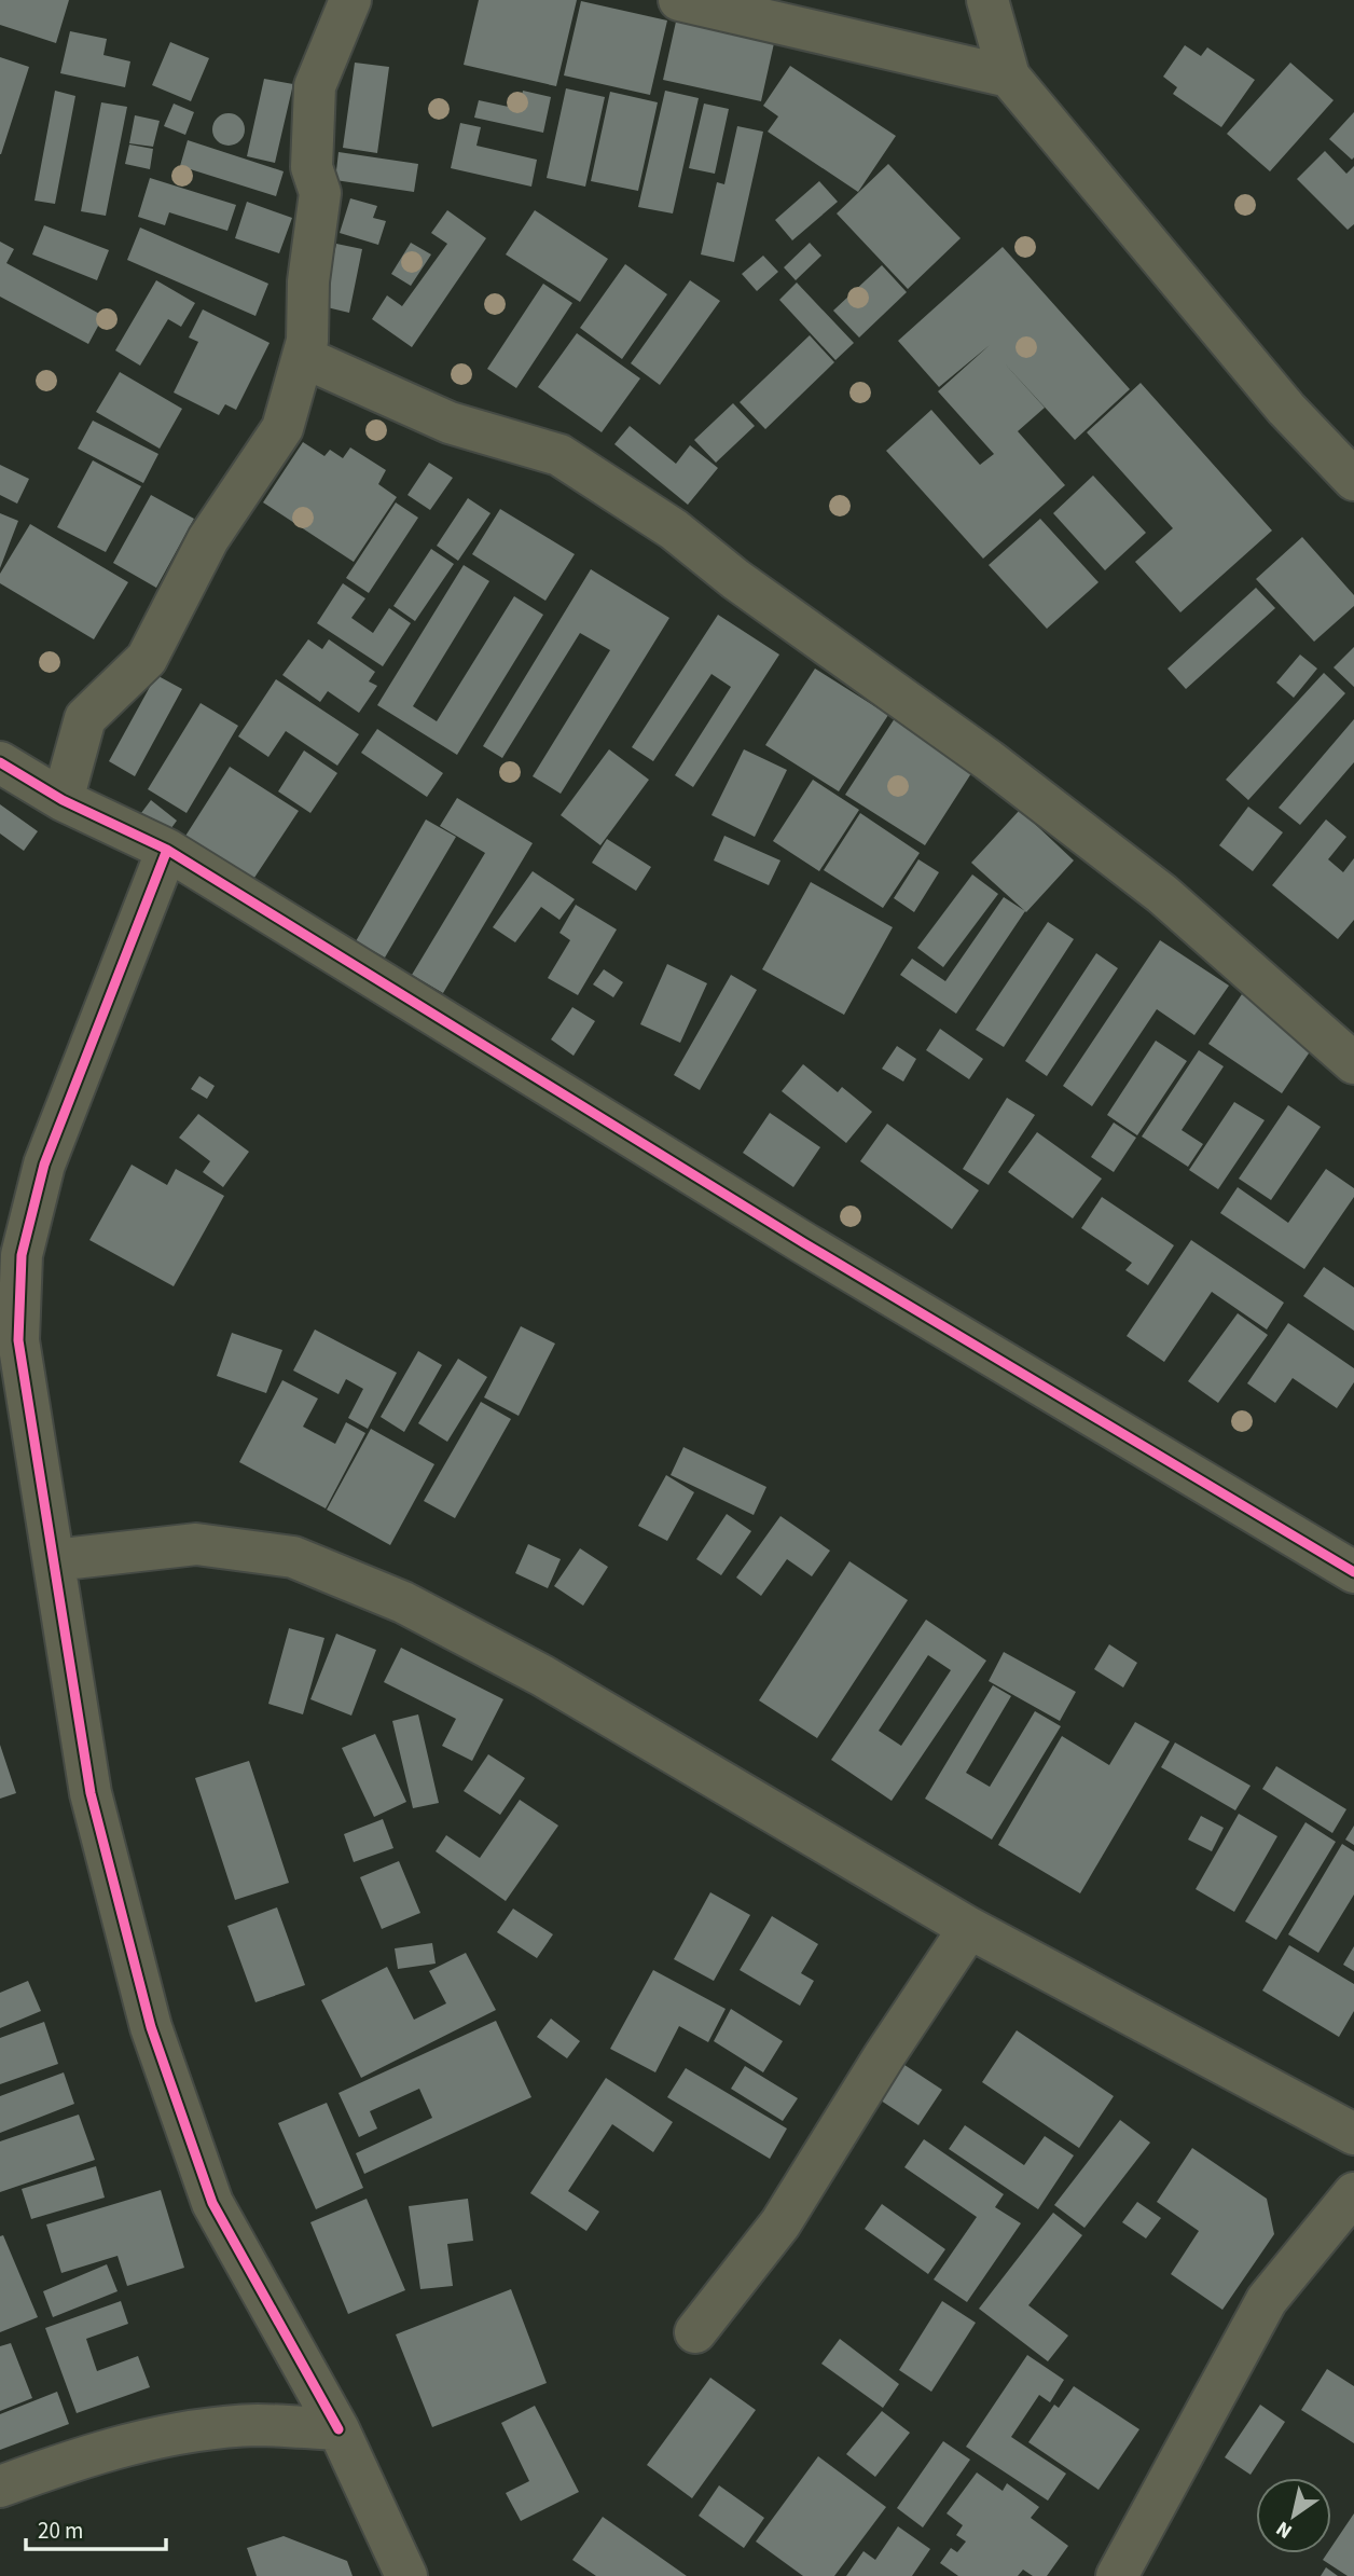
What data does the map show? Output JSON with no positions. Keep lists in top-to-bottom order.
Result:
{
  "scale_bar": "20 m",
  "north": "bottom left"
}
